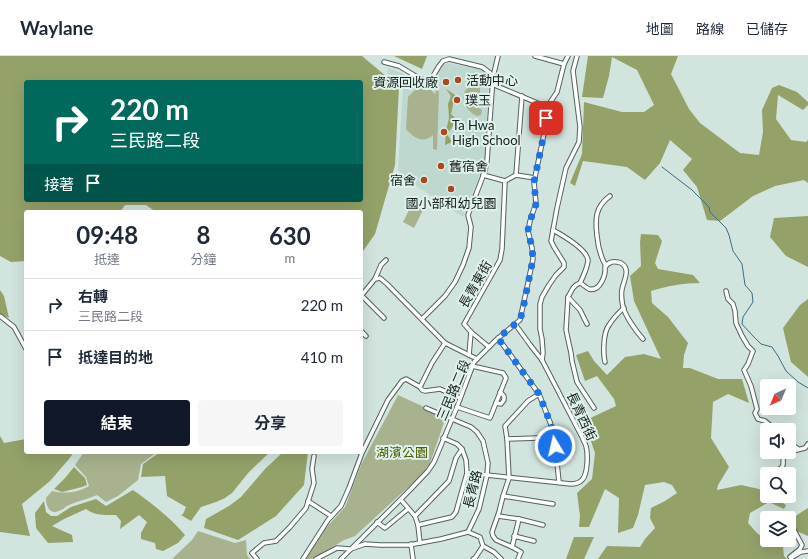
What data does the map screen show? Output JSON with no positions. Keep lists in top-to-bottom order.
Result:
{
  "streets": {
    "street": [
      "長青東街",
      "三民路二段",
      "長青西街",
      "長青路"
    ]
  },
  "crossings": [
    ["三民路二段", "長青西街"],
    ["三民路二段", "長青路"],
    ["長青西街", "長青路"]
  ],
  "parks": ["湖濱公園"],
  "places": [
    "活動中心",
    "資源回收廠",
    "璞玉",
    "Ta Hwa High School",
    "舊宿舍",
    "宿舍",
    "國小部和幼兒園"
  ],
  "north": "bottom left",
  "page": {
    "header": "Waylane",
    "nav": ["地圖", "路線", "已儲存"],
    "turn": ["220 m", "三民路二段"],
    "then": "接著",
    "eta": [
      "09:48",
      "抵達",
      "8",
      "分鐘",
      "630",
      "m"
    ],
    "list": [
      {
        "name": "右轉",
        "note": "三民路二段",
        "value": "220 m"
      },
      {
        "name": "抵達目的地",
        "value": "410 m"
      }
    ],
    "buttons": ["結束", "分享"]
  }
}
